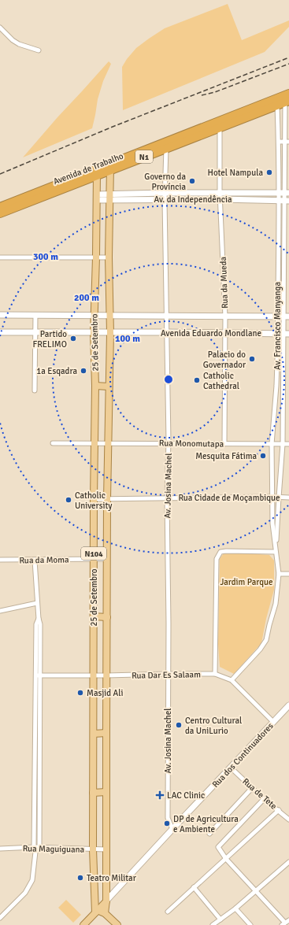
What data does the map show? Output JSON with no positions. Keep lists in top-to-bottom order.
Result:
{
  "streets": {
    "highway": ["N1", "Avenida de Trabalho"],
    "main road": [
      "Av. da Independência",
      "Avenida Eduardo Mondlane",
      "25 de Setembro",
      "N104",
      "Rua dos Continuadores"
    ],
    "street": [
      "Rua da Mueda",
      "Av. Francisco Manyanga",
      "Rua Monomutapa",
      "Av. Josina Machel",
      "Rua Cidade de Moçambique",
      "Rua da Moma",
      "Rua Dar Es Salaam",
      "Rua de Tete",
      "Rua Maguiguana"
    ]
  },
  "crossings": [
    ["Avenida de Trabalho", "Rua da Mueda"],
    ["Avenida de Trabalho", "Av. Francisco Manyanga"],
    ["Avenida de Trabalho", "25 de Setembro"],
    ["Avenida de Trabalho", "Av. Josina Machel"],
    ["Avenida de Trabalho", "N104"],
    ["Av. da Independência", "Rua da Mueda"],
    ["Av. da Independência", "Av. Francisco Manyanga"],
    ["Av. da Independência", "25 de Setembro"],
    ["Av. da Independência", "Av. Josina Machel"],
    ["Av. da Independência", "N104"],
    ["Rua da Mueda", "Avenida Eduardo Mondlane"],
    ["Rua da Mueda", "Rua Monomutapa"],
    ["Av. Francisco Manyanga", "Avenida Eduardo Mondlane"],
    ["Av. Francisco Manyanga", "Rua Monomutapa"],
    ["Av. Francisco Manyanga", "Rua Cidade de Moçambique"],
    ["Av. Francisco Manyanga", "Rua Dar Es Salaam"],
    ["Avenida Eduardo Mondlane", "25 de Setembro"],
    ["Avenida Eduardo Mondlane", "Av. Josina Machel"],
    ["25 de Setembro", "Rua Monomutapa"],
    ["25 de Setembro", "Rua Cidade de Moçambique"],
    ["25 de Setembro", "N104"],
    ["25 de Setembro", "Rua da Moma"],
    ["25 de Setembro", "Rua Dar Es Salaam"],
    ["25 de Setembro", "Rua dos Continuadores"],
    ["25 de Setembro", "Rua Maguiguana"],
    ["Rua Monomutapa", "Av. Josina Machel"],
    ["Av. Josina Machel", "Rua Cidade de Moçambique"],
    ["Av. Josina Machel", "Rua Dar Es Salaam"],
    ["Av. Josina Machel", "Rua dos Continuadores"],
    ["N104", "Rua dos Continuadores"],
    ["Rua Dar Es Salaam", "Rua dos Continuadores"],
    ["Rua dos Continuadores", "Rua de Tete"]
  ],
  "parks": ["Jardim Parque"],
  "places": {
    "other": [
      "Hotel Nampula",
      "Governo da Província",
      "Partido FRELIMO",
      "Palacio do Governador",
      "1a Esqadra",
      "Catholic Cathedral",
      "Mesquita Fátima",
      "Catholic University",
      "Masjid Ali",
      "Centro Cultural da UniLurio",
      "DP de Agricultura e Ambiente",
      "Teatro Militar"
    ],
    "health": ["LAC Clinic"]
  },
  "rings": ["300 m", "200 m", "100 m"]
}
